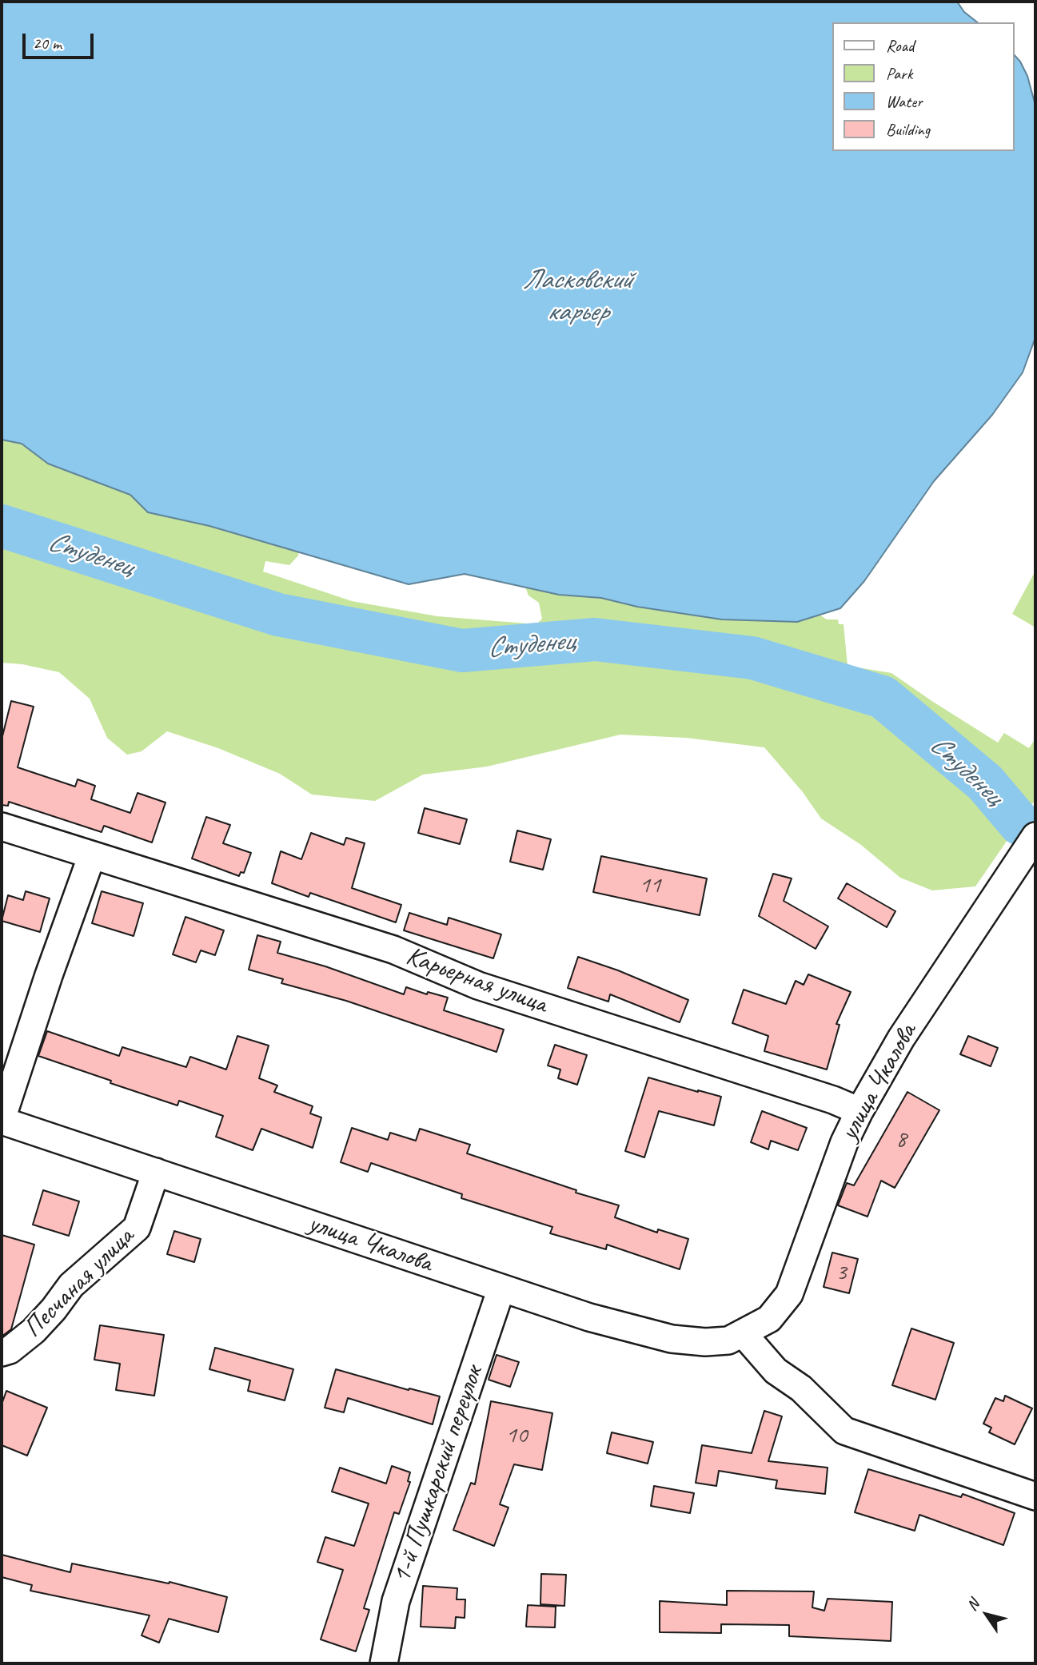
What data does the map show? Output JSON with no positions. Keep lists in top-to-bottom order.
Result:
{
  "streets": {
    "street": [
      "Карьерная улица",
      "улица Чкалова",
      "Песчаная улица",
      "1-й Пушкарский переулок"
    ]
  },
  "crossings": [
    ["Карьерная улица", "улица Чкалова"],
    ["улица Чкалова", "Песчаная улица"],
    ["улица Чкалова", "1-й Пушкарский переулок"]
  ],
  "water": ["Ласковский карьер", "Студенец"],
  "house_numbers": [
    "11",
    "8",
    "3",
    "10"
  ],
  "legend": [
    "Road",
    "Park",
    "Water",
    "Building"
  ],
  "scale_bar": "20 m",
  "north": "top left"
}
